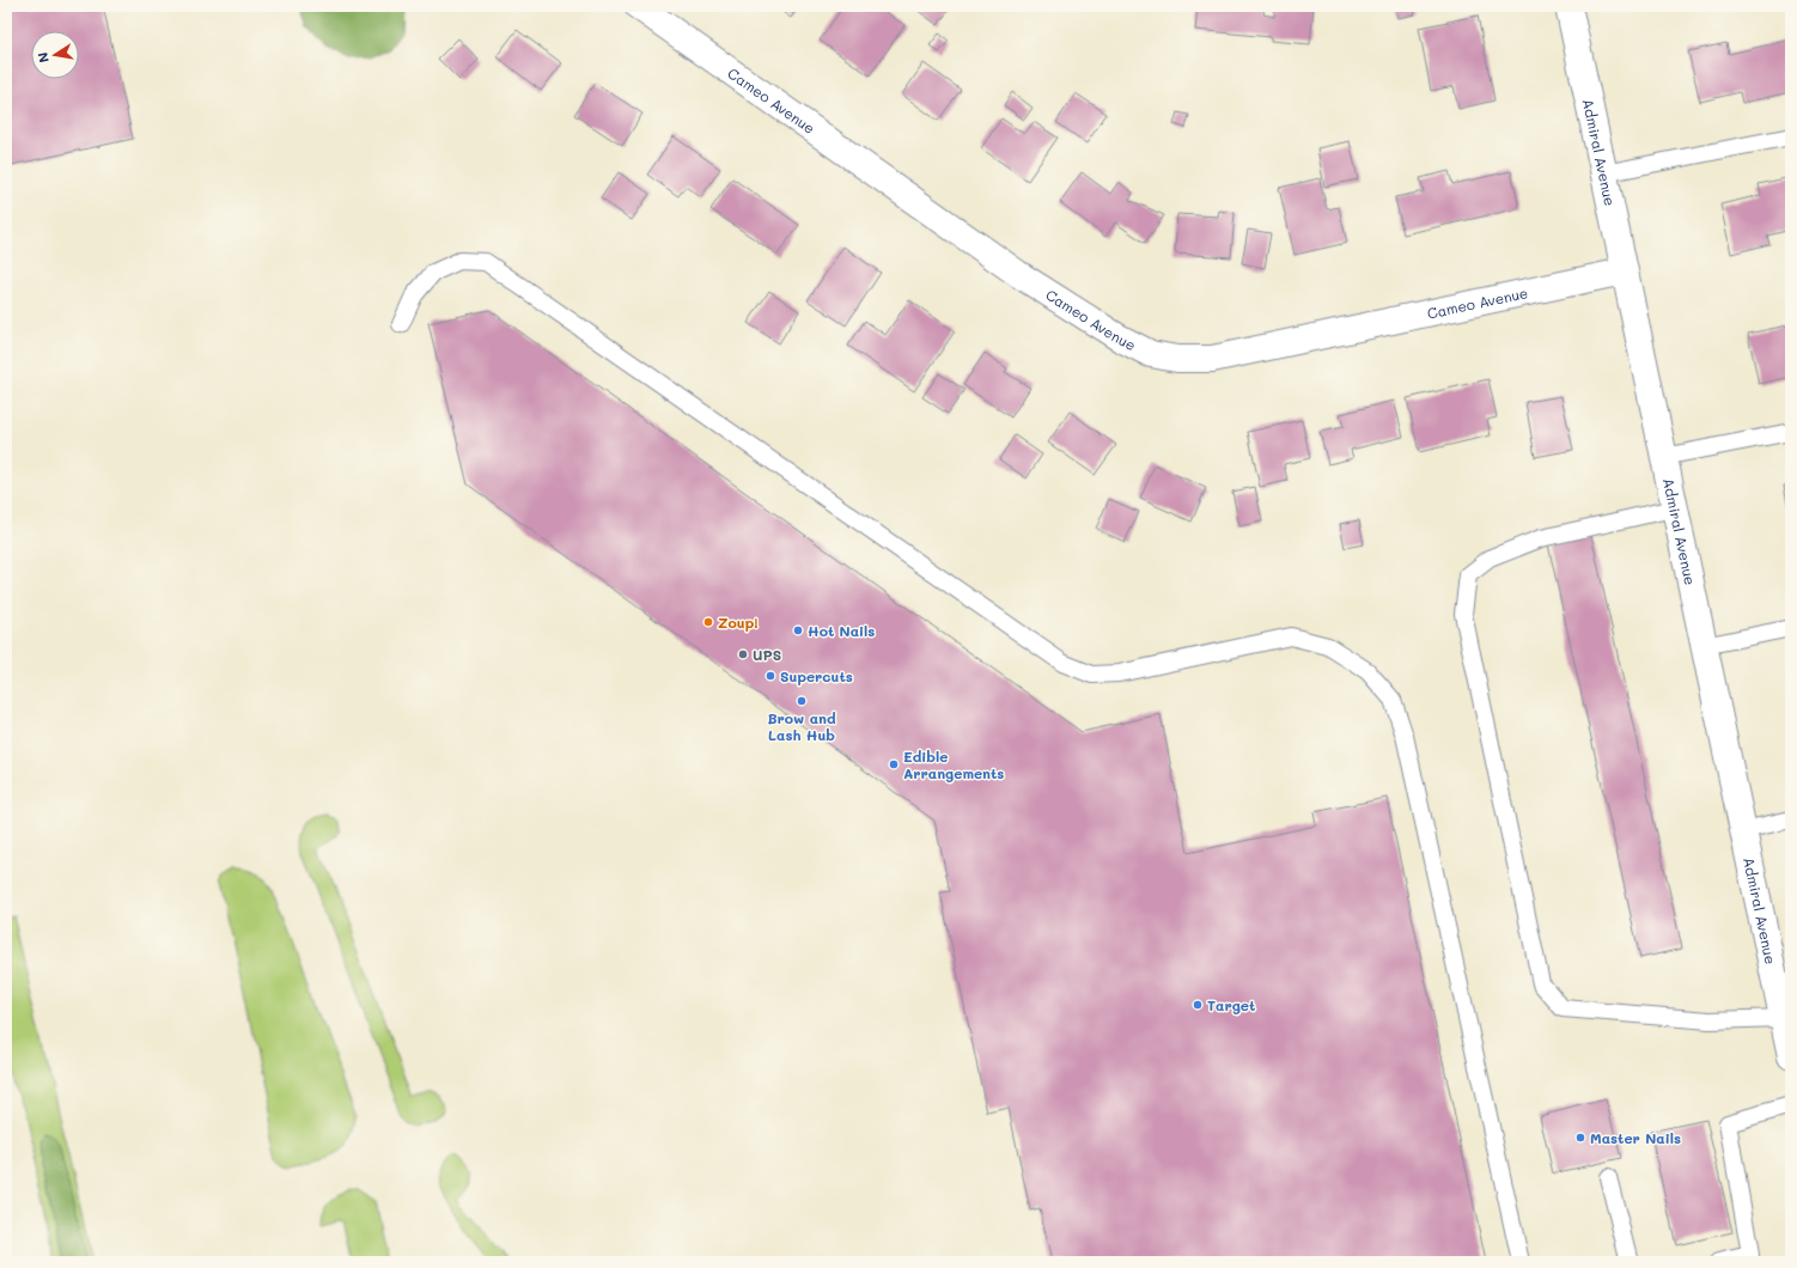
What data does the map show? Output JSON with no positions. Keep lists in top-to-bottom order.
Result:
{
  "streets": {
    "street": ["Cameo Avenue", "Admiral Avenue"]
  },
  "crossings": [
    ["Cameo Avenue", "Admiral Avenue"]
  ],
  "places": [
    "Zoup!",
    "Hot Nails",
    "UPS",
    "Supercuts",
    "Brow and Lash Hub",
    "Edible Arrangements",
    "Target",
    "Master Nails"
  ],
  "north": "left"
}
